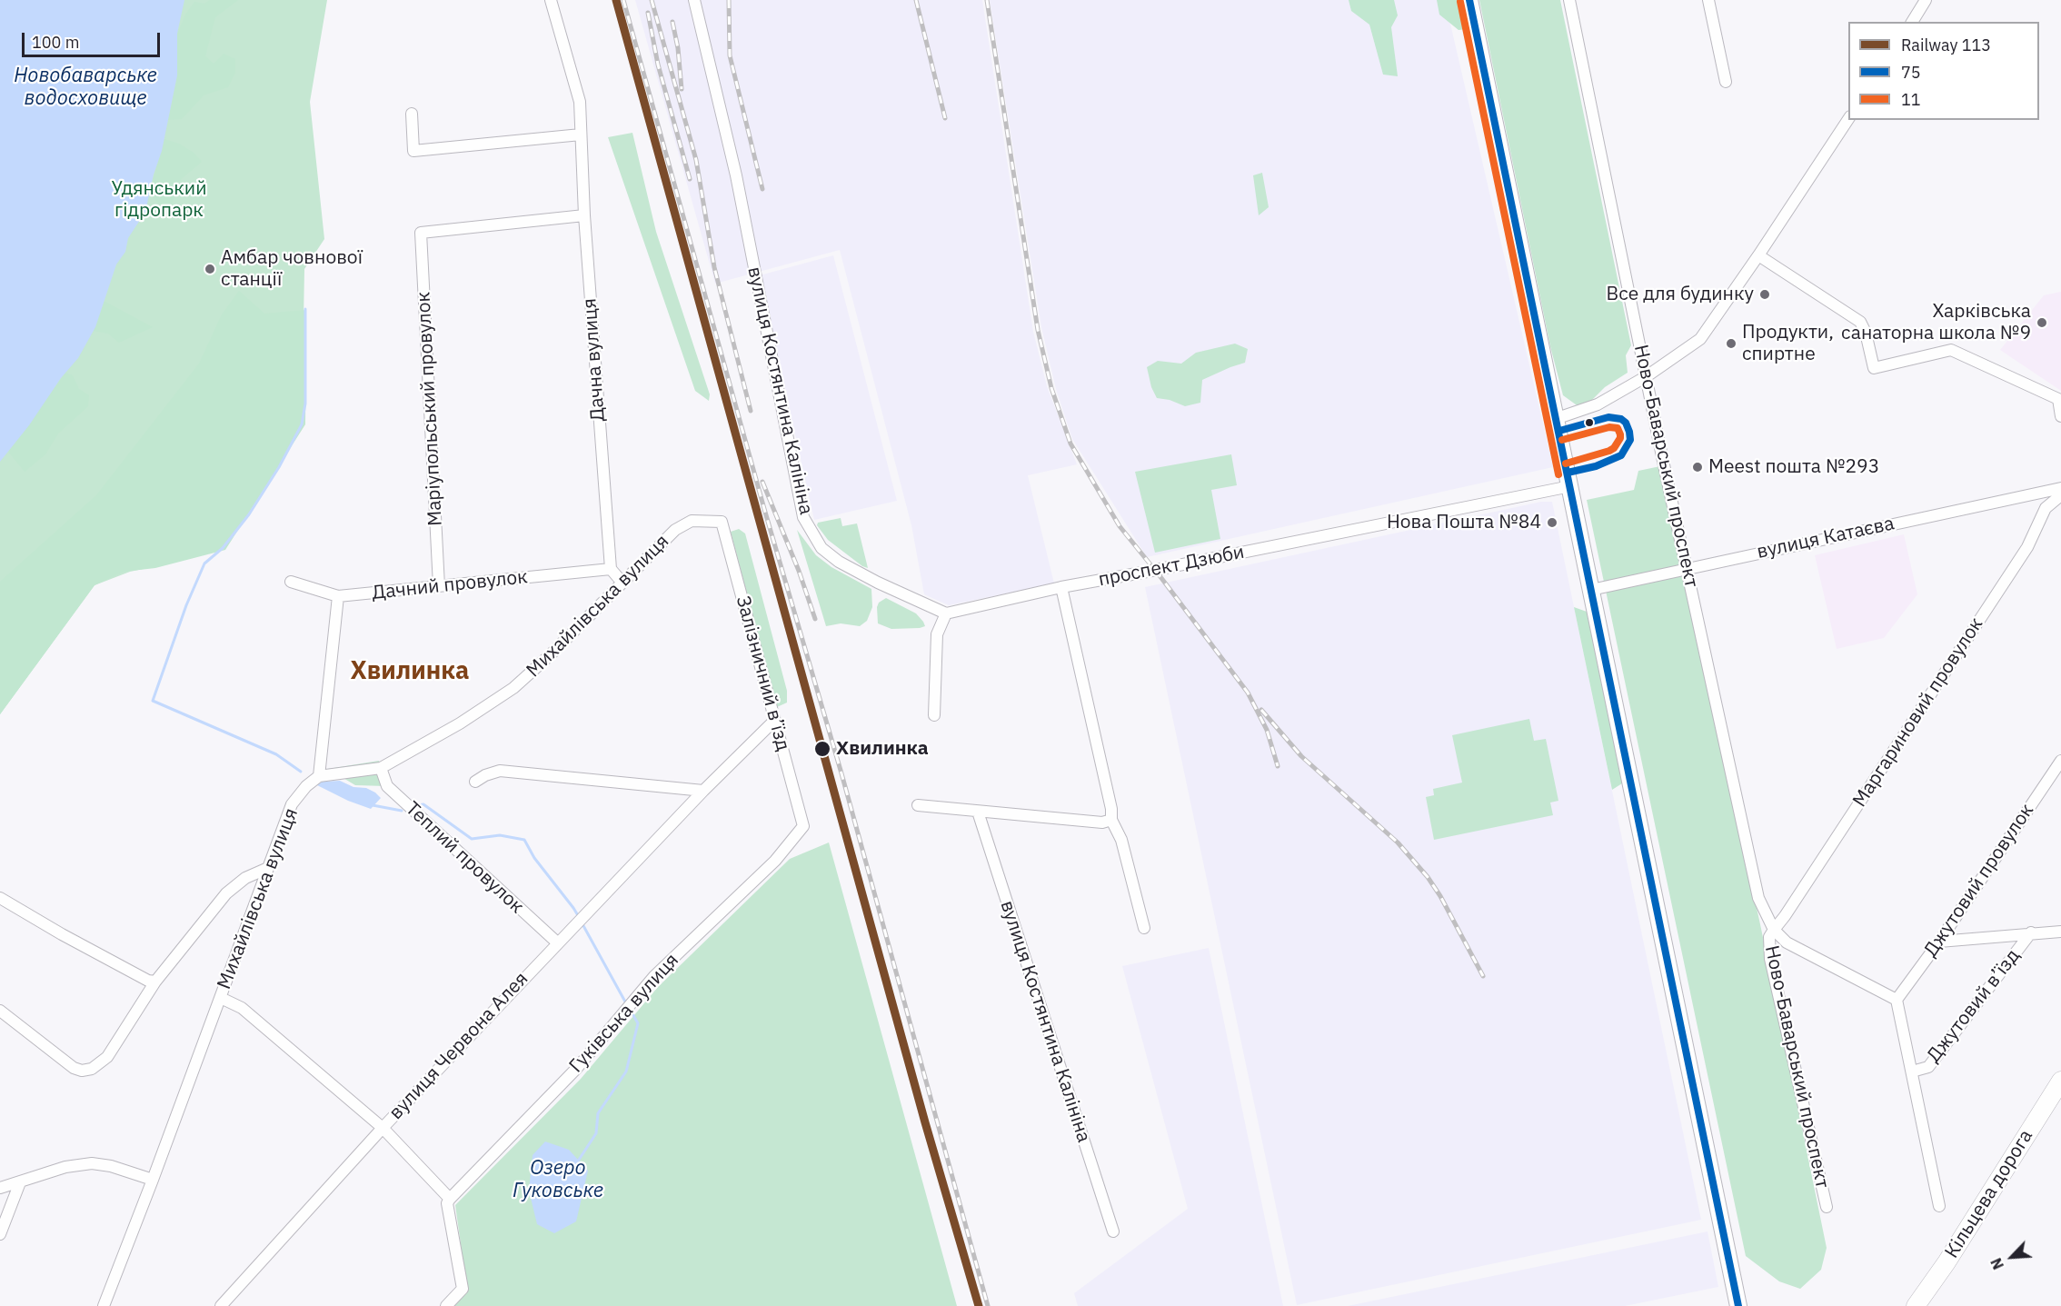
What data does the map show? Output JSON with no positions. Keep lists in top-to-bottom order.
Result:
{
  "streets": {
    "highway": ["Кільцева дорога"],
    "street": [
      "Дачна вулиця",
      "вулиця Костянтина Калініна",
      "Маріупольський провулок",
      "Ново-Баварський проспект",
      "вулиця Катаєва",
      "проспект Дзюби",
      "Дачний провулок",
      "Михайлівська вулиця",
      "Залізничний в’їзд",
      "Маргариновий провулок",
      "Теплий провулок",
      "Джутовий провулок",
      "Джутовий в’їзд",
      "Гуківська вулиця",
      "вулиця Червона Алея"
    ]
  },
  "crossings": [
    ["Дачна вулиця", "Маріупольський провулок"],
    ["Дачна вулиця", "Дачний провулок"],
    ["Маріупольський провулок", "Дачний провулок"],
    ["Ново-Баварський проспект", "вулиця Катаєва"],
    ["Ново-Баварський проспект", "Маргариновий провулок"],
    ["Ново-Баварський проспект", "Джутовий провулок"],
    ["Михайлівська вулиця", "Залізничний в’їзд"],
    ["Михайлівська вулиця", "Теплий провулок"],
    ["Залізничний в’їзд", "Гуківська вулиця"],
    ["Залізничний в’їзд", "вулиця Червона Алея"],
    ["Теплий провулок", "вулиця Червона Алея"]
  ],
  "districts": ["Хвилинка"],
  "water": ["Новобаварське водосховище", "Озеро Гуковське"],
  "parks": ["Удянський гідропарк"],
  "places": [
    "Амбар човнової станції",
    "Все для будинку",
    "Харківська санаторна школа №9",
    "Продукти, спиртне",
    "Meest пошта №293",
    "Нова Пошта №84",
    "Хвилинка"
  ],
  "lines": ["rail line 113", "transit line 75", "transit line 11"],
  "legend": ["Railway 113", "75", "11"],
  "scale_bar": "100 m",
  "north": "bottom left"
}
